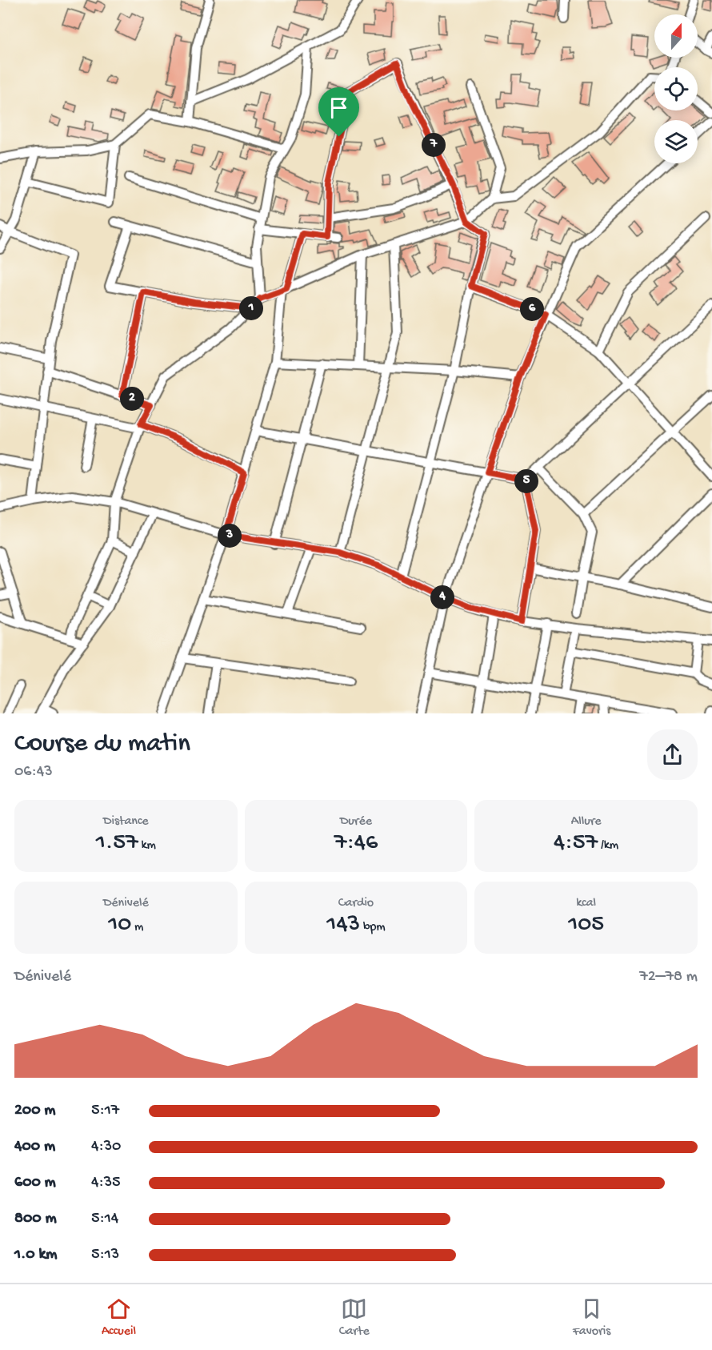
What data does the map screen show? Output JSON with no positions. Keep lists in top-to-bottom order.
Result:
{
  "north": "top",
  "page": {
    "pins": [
      "7",
      "1",
      "6",
      "2",
      "5",
      "3",
      "4"
    ],
    "heading": ["Course du matin", "06:43"],
    "stats": [
      ["Distance", "1.57 km"],
      ["Durée", "7:46"],
      ["Allure", "4:57 /km"],
      ["Dénivelé", "10 m"],
      ["Cardio", "143 bpm"],
      ["kcal", "105"]
    ],
    "chart": ["Dénivelé", "72–78 m"],
    "list": [
      {
        "name": "200 m",
        "note": "5:17"
      },
      {
        "name": "400 m",
        "note": "4:30"
      },
      {
        "name": "600 m",
        "note": "4:35"
      },
      {
        "name": "800 m",
        "note": "5:14"
      },
      {
        "name": "1.0 km",
        "note": "5:13"
      }
    ],
    "tabs": ["Accueil", "Carte", "Favoris"]
  }
}
